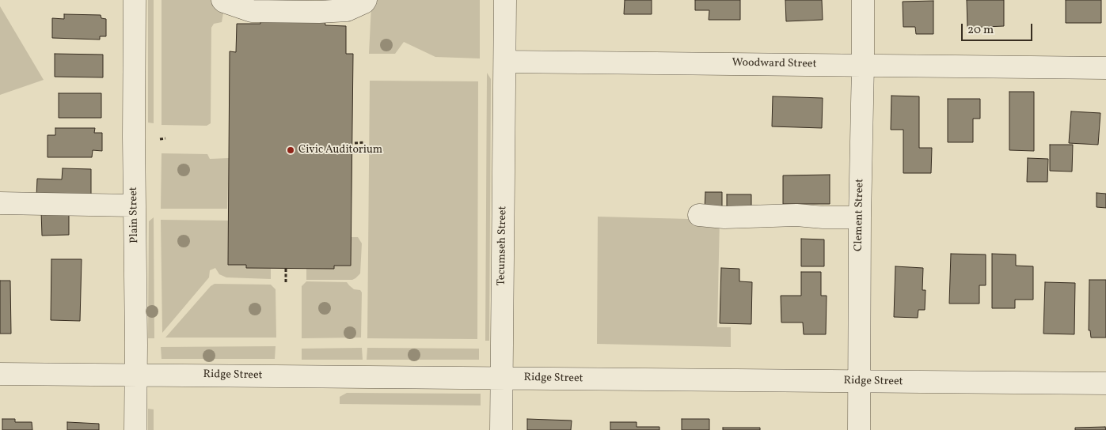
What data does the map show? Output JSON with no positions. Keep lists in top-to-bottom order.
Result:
{
  "streets": {
    "street": [
      "Woodward Street",
      "Plain Street",
      "Clement Street",
      "Tecumseh Street",
      "Ridge Street"
    ]
  },
  "crossings": [
    ["Woodward Street", "Clement Street"],
    ["Woodward Street", "Tecumseh Street"],
    ["Plain Street", "Ridge Street"],
    ["Clement Street", "Ridge Street"],
    ["Tecumseh Street", "Ridge Street"]
  ],
  "places": ["Civic Auditorium"],
  "scale_bar": "20 m"
}
